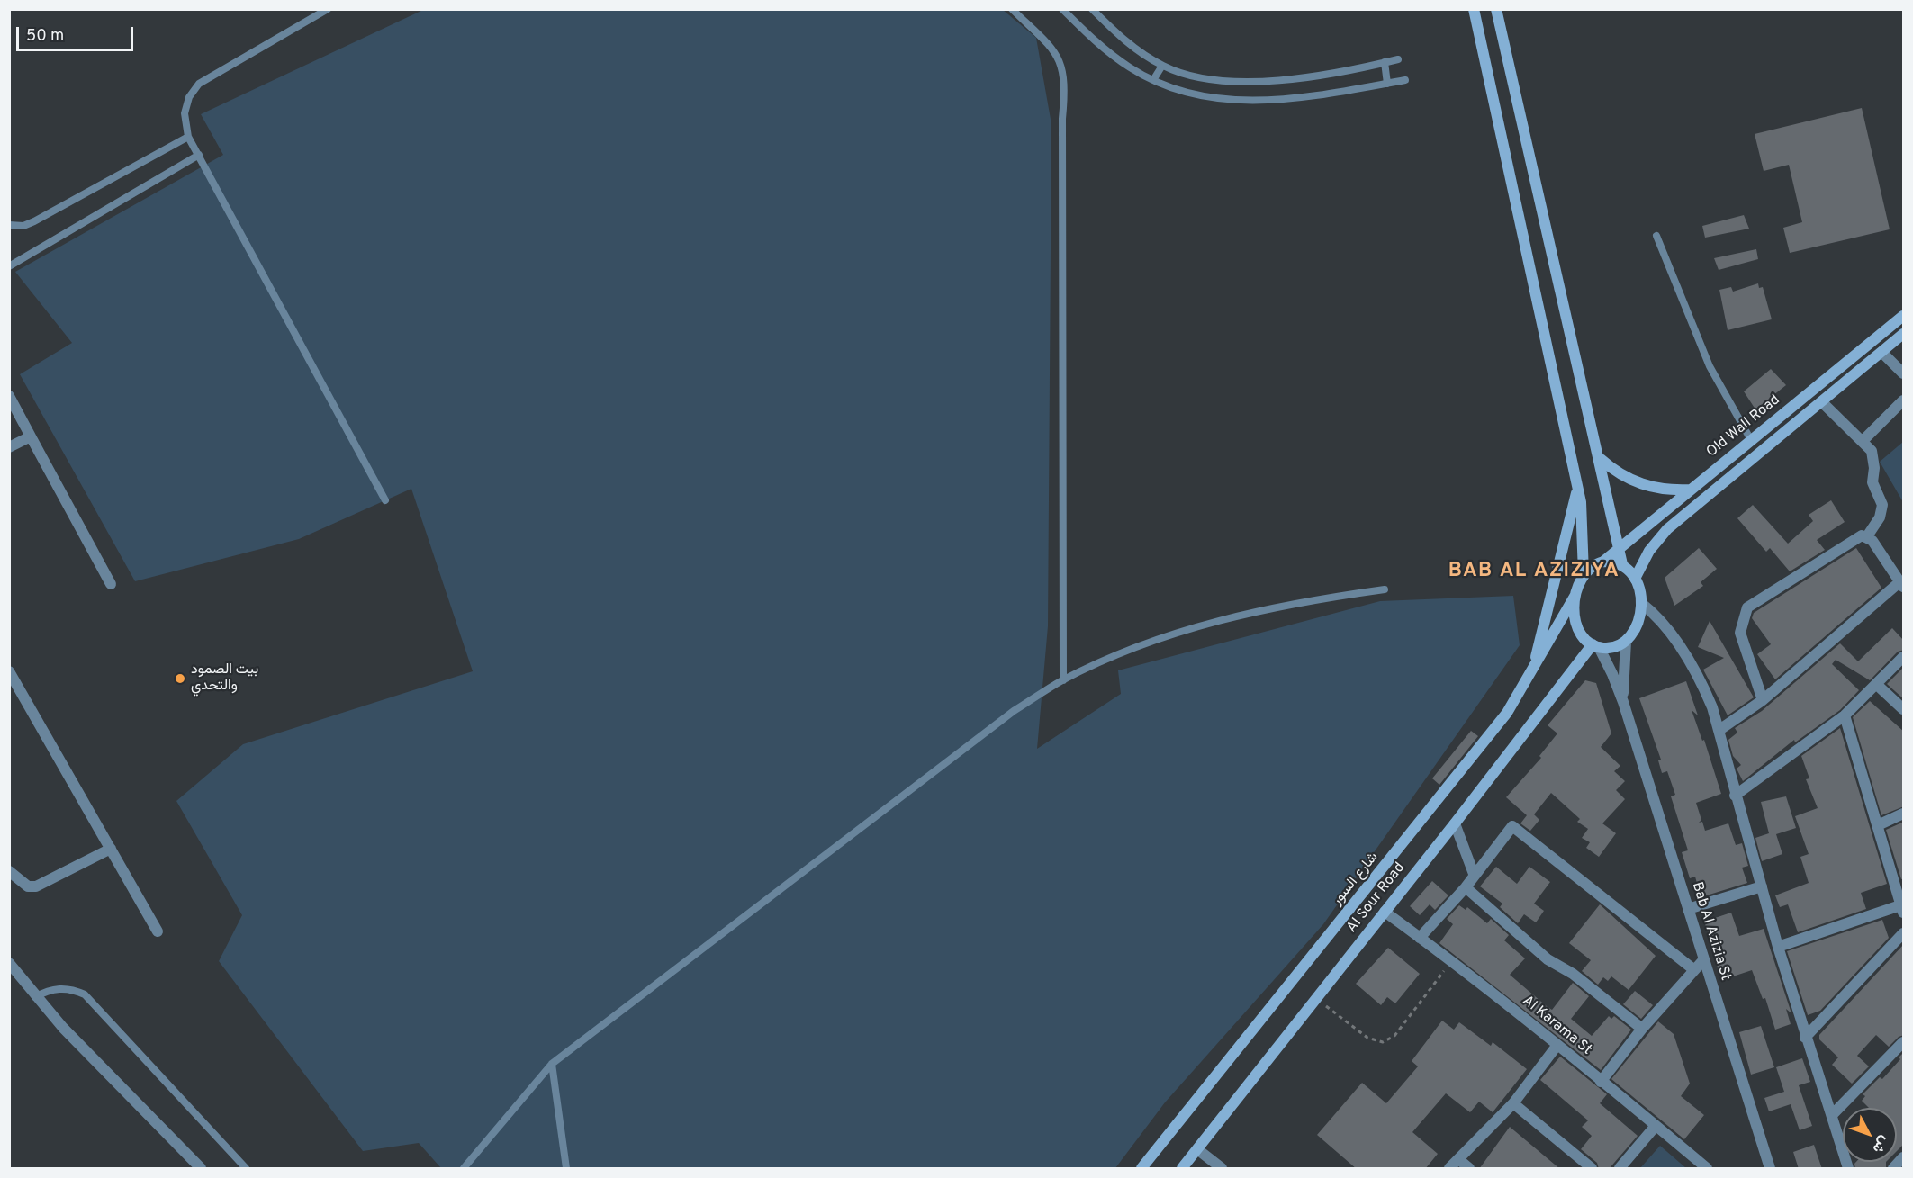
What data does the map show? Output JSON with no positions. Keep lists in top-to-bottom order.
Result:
{
  "streets": {
    "main road": ["Old Wall Road", "شارع السور", "Al Sour Road"],
    "street": ["Bab Al Azizia St", "Al Karama St"]
  },
  "crossings": [
    ["Old Wall Road", "شارع السور"],
    ["Old Wall Road", "Al Sour Road"],
    ["Old Wall Road", "Bab Al Azizia St"],
    ["شارع السور", "Al Sour Road"],
    ["شارع السور", "Bab Al Azizia St"],
    ["Al Sour Road", "Bab Al Azizia St"],
    ["Al Sour Road", "Al Karama St"]
  ],
  "districts": ["BAB AL AZIZIYA"],
  "places": ["بيت الصمود والتحدي"],
  "scale_bar": "50 m",
  "north": "bottom right"
}
